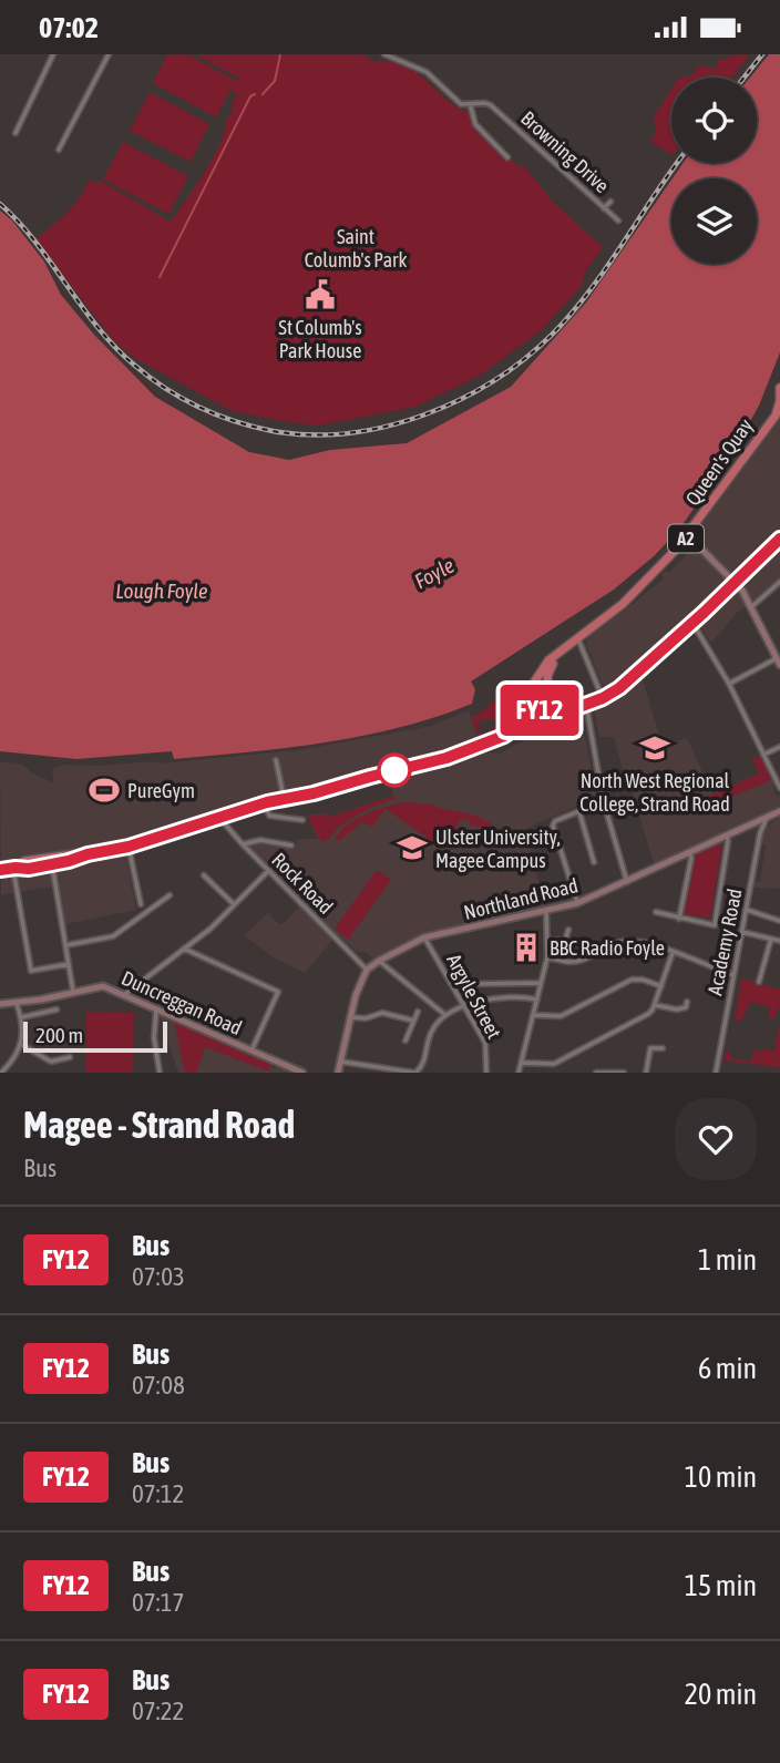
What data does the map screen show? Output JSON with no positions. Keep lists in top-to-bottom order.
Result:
{
  "streets": {
    "highway": ["Queen's Quay", "A2"],
    "main road": ["Northland Road", "Duncreggan Road"],
    "street": [
      "Browning Drive",
      "Rock Road",
      "Academy Road",
      "Argyle Street"
    ]
  },
  "crossings": [
    ["Queen's Quay", "A2"],
    ["Rock Road", "Northland Road"],
    ["Northland Road", "Academy Road"],
    ["Northland Road", "Argyle Street"]
  ],
  "water": ["Foyle", "Lough Foyle"],
  "parks": ["Saint Columb's Park"],
  "places": {
    "public building": ["St Columb's Park House"],
    "school or university": ["North West Regional College, Strand Road", "Ulster University, Magee Campus"],
    "sports": ["PureGym"],
    "building": ["BBC Radio Foyle"]
  },
  "lines": ["bus line FY12"],
  "scale_bar": "200 m",
  "page": {
    "status": "07:02",
    "on_map": "FY12",
    "scale": "200 m",
    "heading": ["Magee - Strand Road", "Bus"],
    "list": [
      {
        "mark": "FY12",
        "name": "Bus",
        "note": "07:03",
        "value": "1 min"
      },
      {
        "mark": "FY12",
        "name": "Bus",
        "note": "07:08",
        "value": "6 min"
      },
      {
        "mark": "FY12",
        "name": "Bus",
        "note": "07:12",
        "value": "10 min"
      },
      {
        "mark": "FY12",
        "name": "Bus",
        "note": "07:17",
        "value": "15 min"
      },
      {
        "mark": "FY12",
        "name": "Bus",
        "note": "07:22",
        "value": "20 min"
      }
    ]
  }
}
